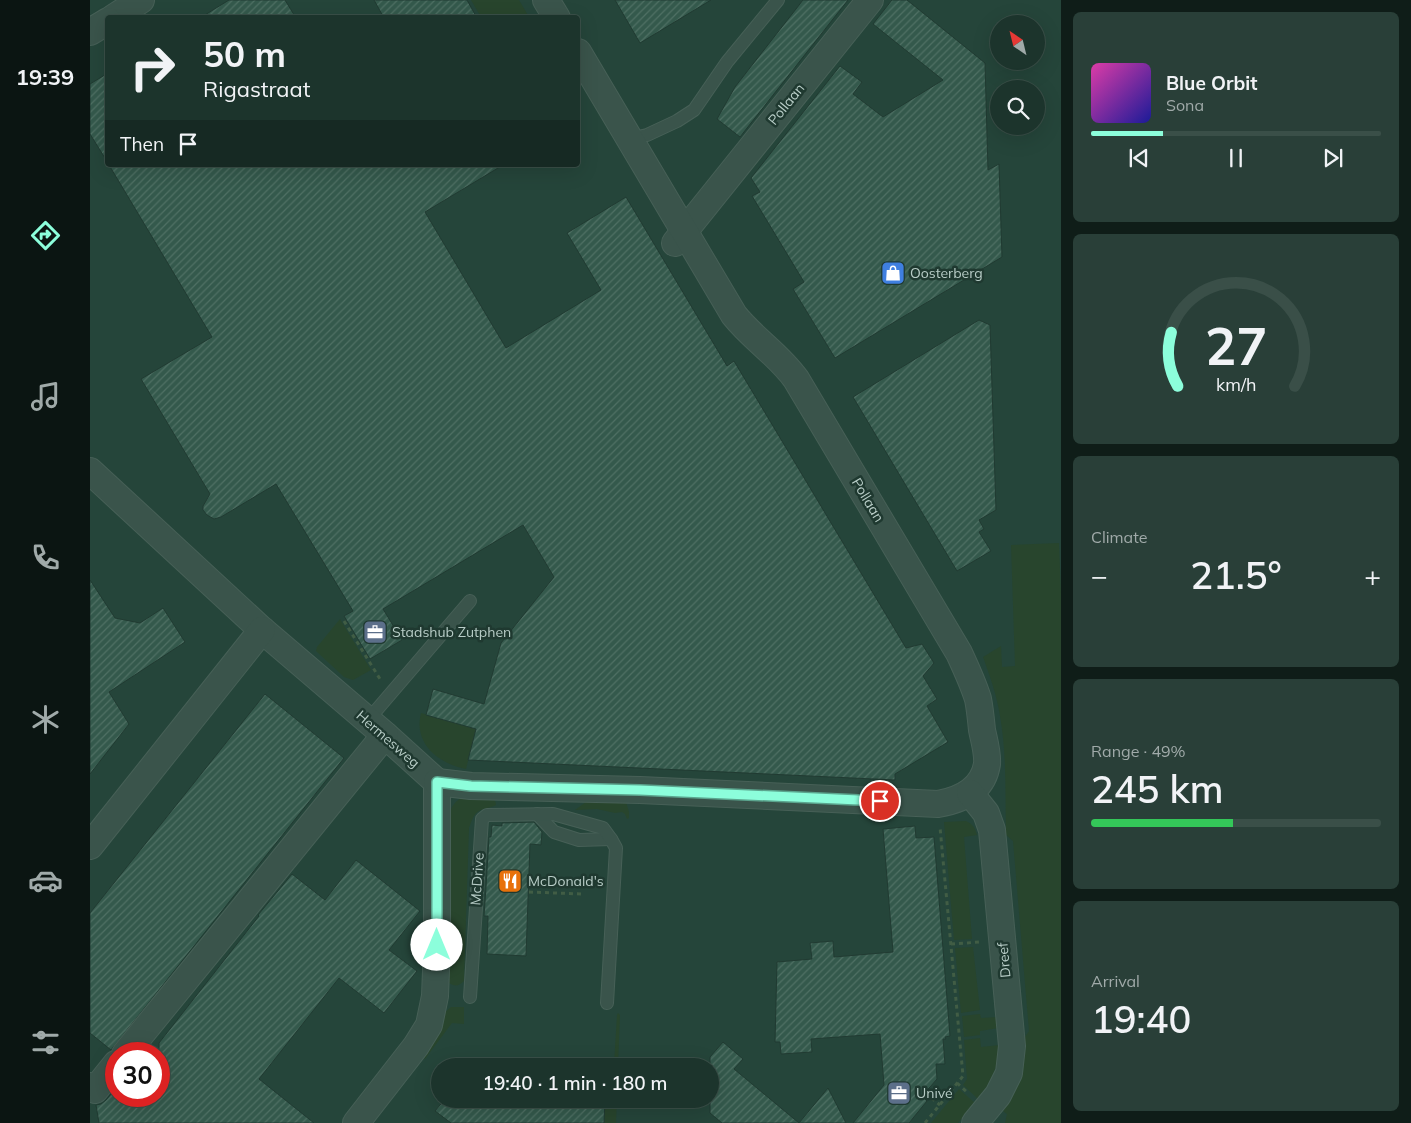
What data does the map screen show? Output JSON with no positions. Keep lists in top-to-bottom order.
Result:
{
  "streets": {
    "street": ["Pollaan", "Hermesweg", "Dreef"],
    "lane": ["McDrive"]
  },
  "crossings": [
    ["Pollaan", "Dreef"]
  ],
  "places": {
    "shop": ["Oosterberg"],
    "office": ["Stadshub Zutphen", "Univé"],
    "restaurant": ["McDonald's"]
  },
  "north": "top left",
  "page": {
    "tabs": "19:39",
    "turn": ["50 m", "Rigastraat"],
    "song": ["Blue Orbit", "Sona"],
    "then": "Then",
    "tile": [
      "Climate",
      ["Range · 49%", "245 km"],
      ["Arrival", "19:40"]
    ],
    "heat": ["−", "21.5°", "+"],
    "limit": "30",
    "trip": "19:40 · 1 min · 180 m",
    "gauge": ["27", "km/h"]
  }
}
